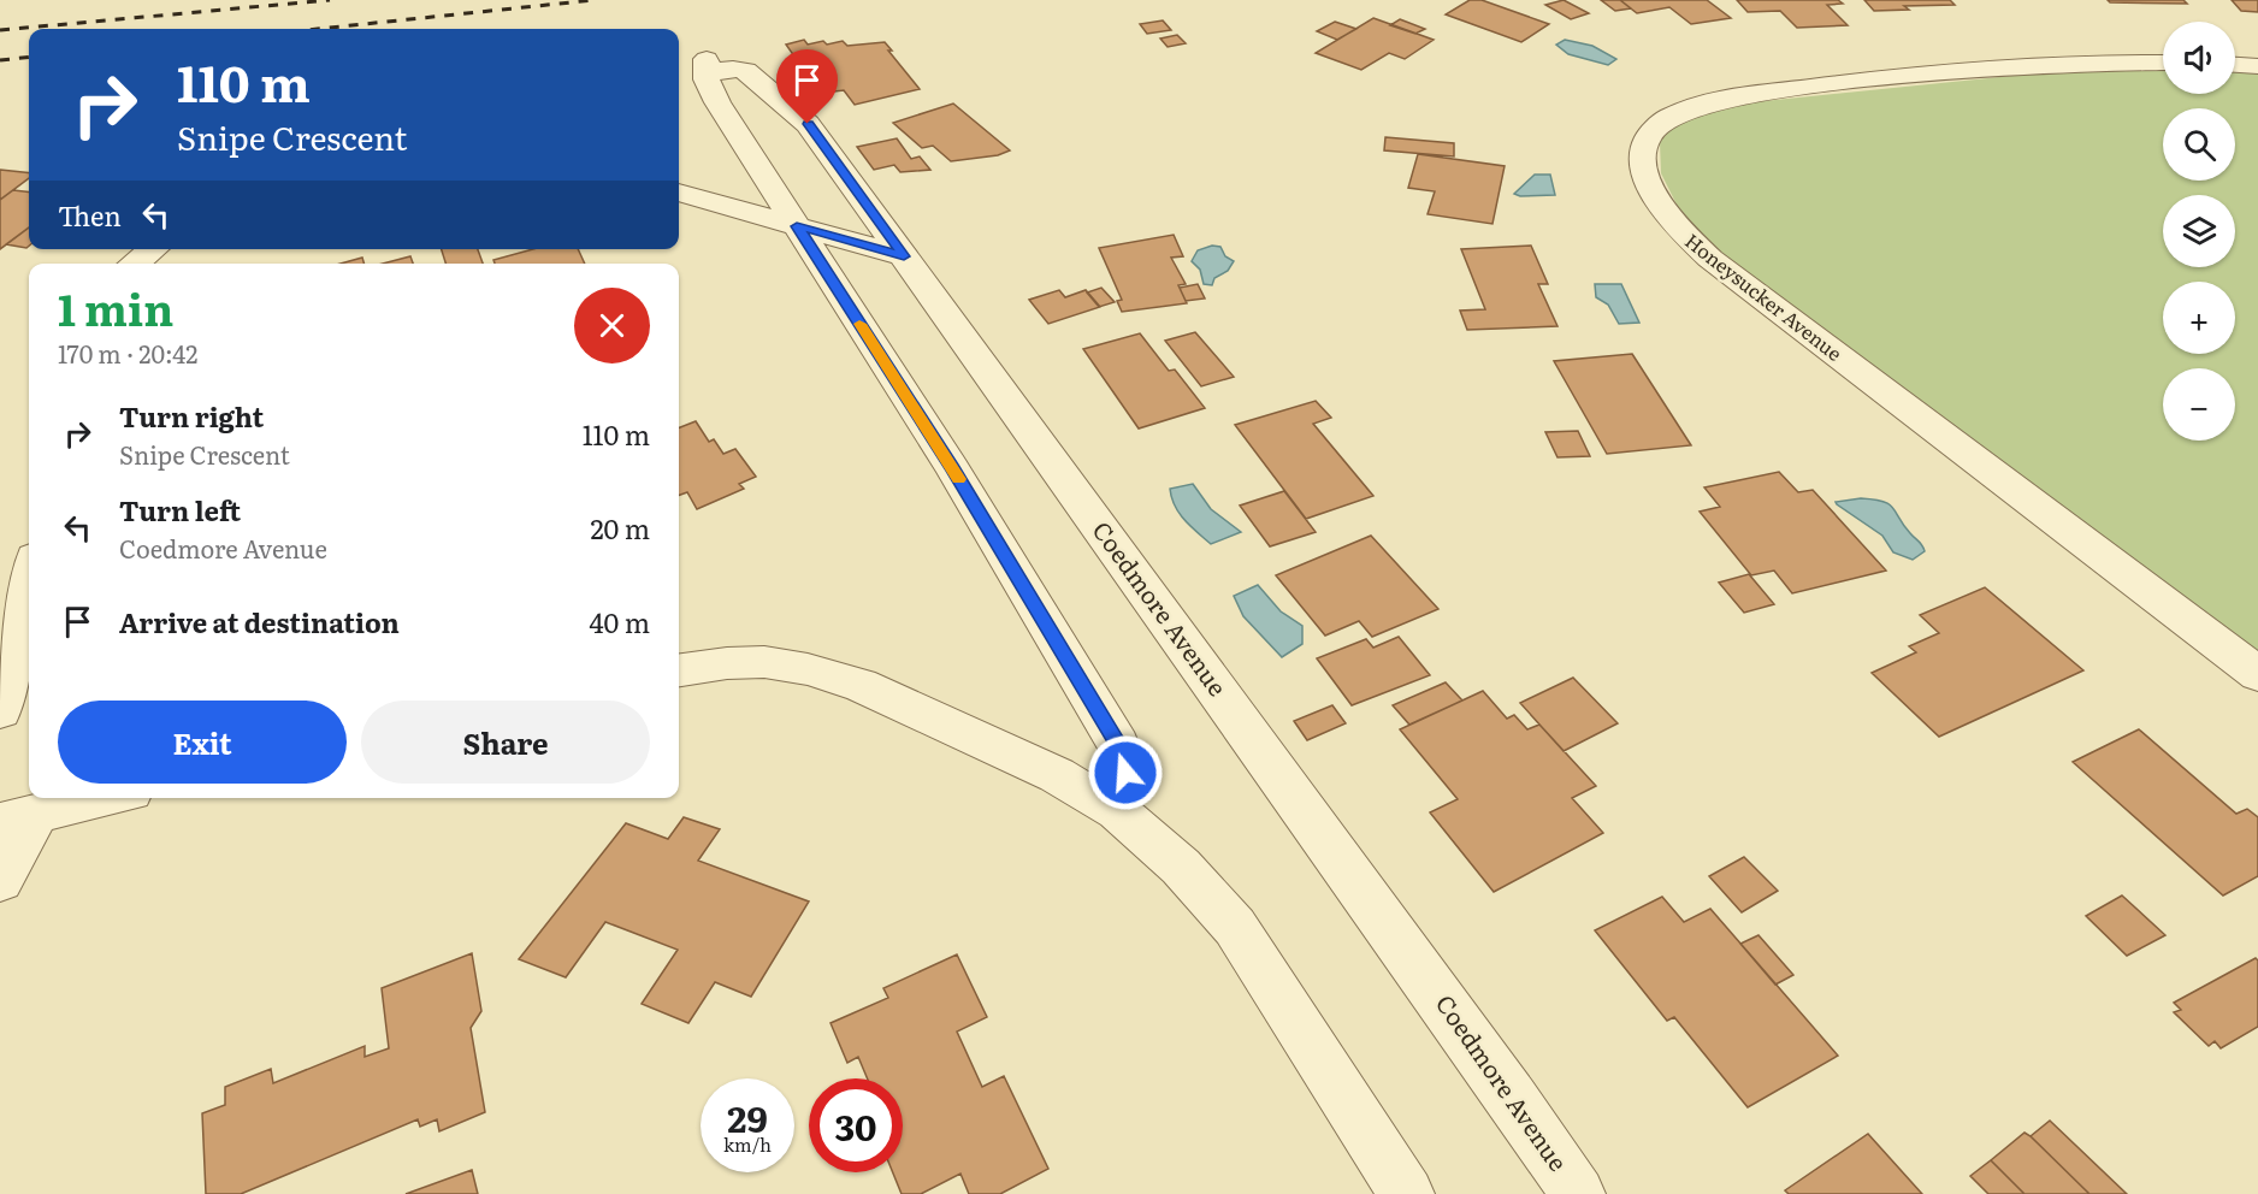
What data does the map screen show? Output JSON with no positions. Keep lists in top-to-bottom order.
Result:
{
  "streets": {
    "street": ["Honeysucker Avenue", "Coedmore Avenue"]
  },
  "page": {
    "map_buttons": ["+", "−"],
    "turn": ["110 m", "Snipe Crescent"],
    "then": "Then",
    "heading": ["1 min", "170 m · 20:42"],
    "list": [
      {
        "name": "Turn right",
        "note": "Snipe Crescent",
        "value": "110 m"
      },
      {
        "name": "Turn left",
        "note": "Coedmore Avenue",
        "value": "20 m"
      },
      {
        "name": "Arrive at destination",
        "value": "40 m"
      }
    ],
    "buttons": ["Exit", "Share"],
    "speed": "29 km/h",
    "limit": "30"
  }
}
